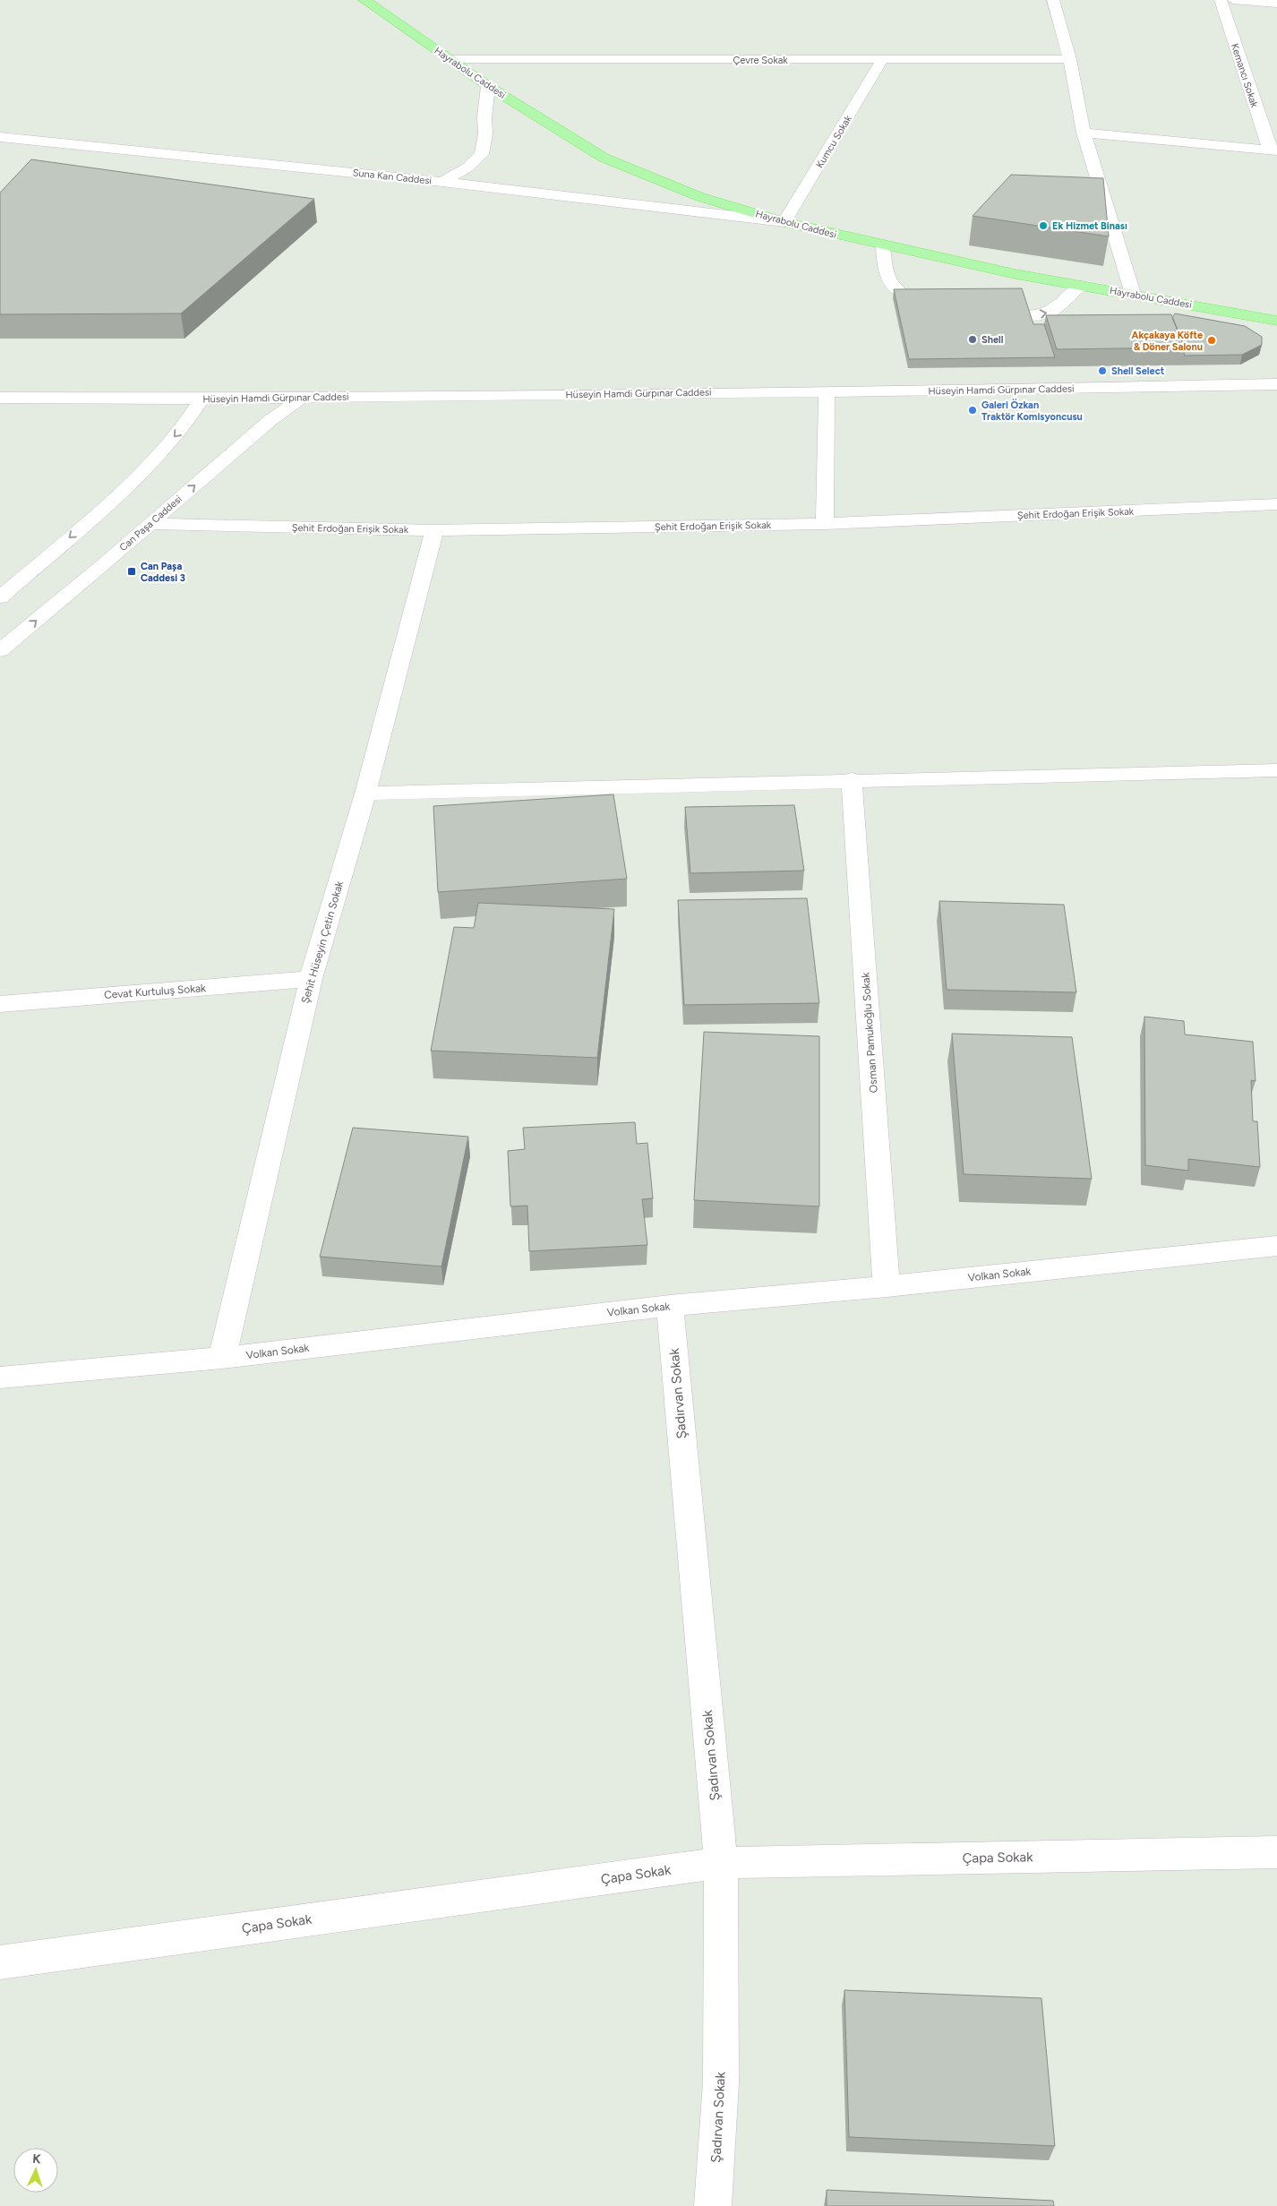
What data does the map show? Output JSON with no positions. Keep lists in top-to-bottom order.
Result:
{
  "streets": {
    "main road": ["Hayrabolu Caddesi"],
    "street": [
      "Çevre Sokak",
      "Kemancı Sokak",
      "Kumcu Sokak",
      "Suna Kan Caddesi",
      "Hüseyin Hamdi Gürpınar Caddesi",
      "Şehit Erdoğan Erişik Sokak",
      "Can Paşa Caddesi",
      "Şehit Hüseyin Çetin Sokak",
      "Cevat Kurtuluş Sokak",
      "Osman Pamukoğlu Sokak",
      "Volkan Sokak",
      "Şadırvan Sokak",
      "Çapa Sokak"
    ]
  },
  "crossings": [
    ["Çevre Sokak", "Hayrabolu Caddesi"],
    ["Çevre Sokak", "Kumcu Sokak"],
    ["Hayrabolu Caddesi", "Kumcu Sokak"],
    ["Hayrabolu Caddesi", "Suna Kan Caddesi"],
    ["Kumcu Sokak", "Suna Kan Caddesi"],
    ["Hüseyin Hamdi Gürpınar Caddesi", "Can Paşa Caddesi"],
    ["Şehit Erdoğan Erişik Sokak", "Can Paşa Caddesi"],
    ["Şehit Erdoğan Erişik Sokak", "Şehit Hüseyin Çetin Sokak"],
    ["Şehit Hüseyin Çetin Sokak", "Cevat Kurtuluş Sokak"],
    ["Şehit Hüseyin Çetin Sokak", "Volkan Sokak"],
    ["Osman Pamukoğlu Sokak", "Volkan Sokak"],
    ["Volkan Sokak", "Şadırvan Sokak"],
    ["Şadırvan Sokak", "Çapa Sokak"]
  ],
  "places": {
    "other": [
      "Ek Hizmet Binası",
      "Shell",
      "Akçakaya Köfte & Döner Salonu",
      "Shell Select",
      "Galeri Özkan Traktör Komisyoncusu"
    ],
    "transit": ["Can Paşa Caddesi 3"]
  },
  "north": "top"
}
